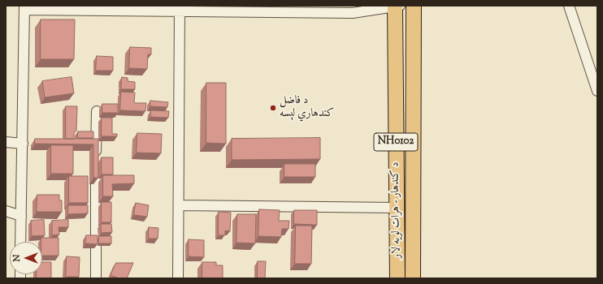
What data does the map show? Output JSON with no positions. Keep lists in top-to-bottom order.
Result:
{
  "streets": {
    "highway": ["NH0102", "د کندهار - هرات لويه لار"]
  },
  "places": ["د فاضل کندهاري لېسه"],
  "north": "left"
}
